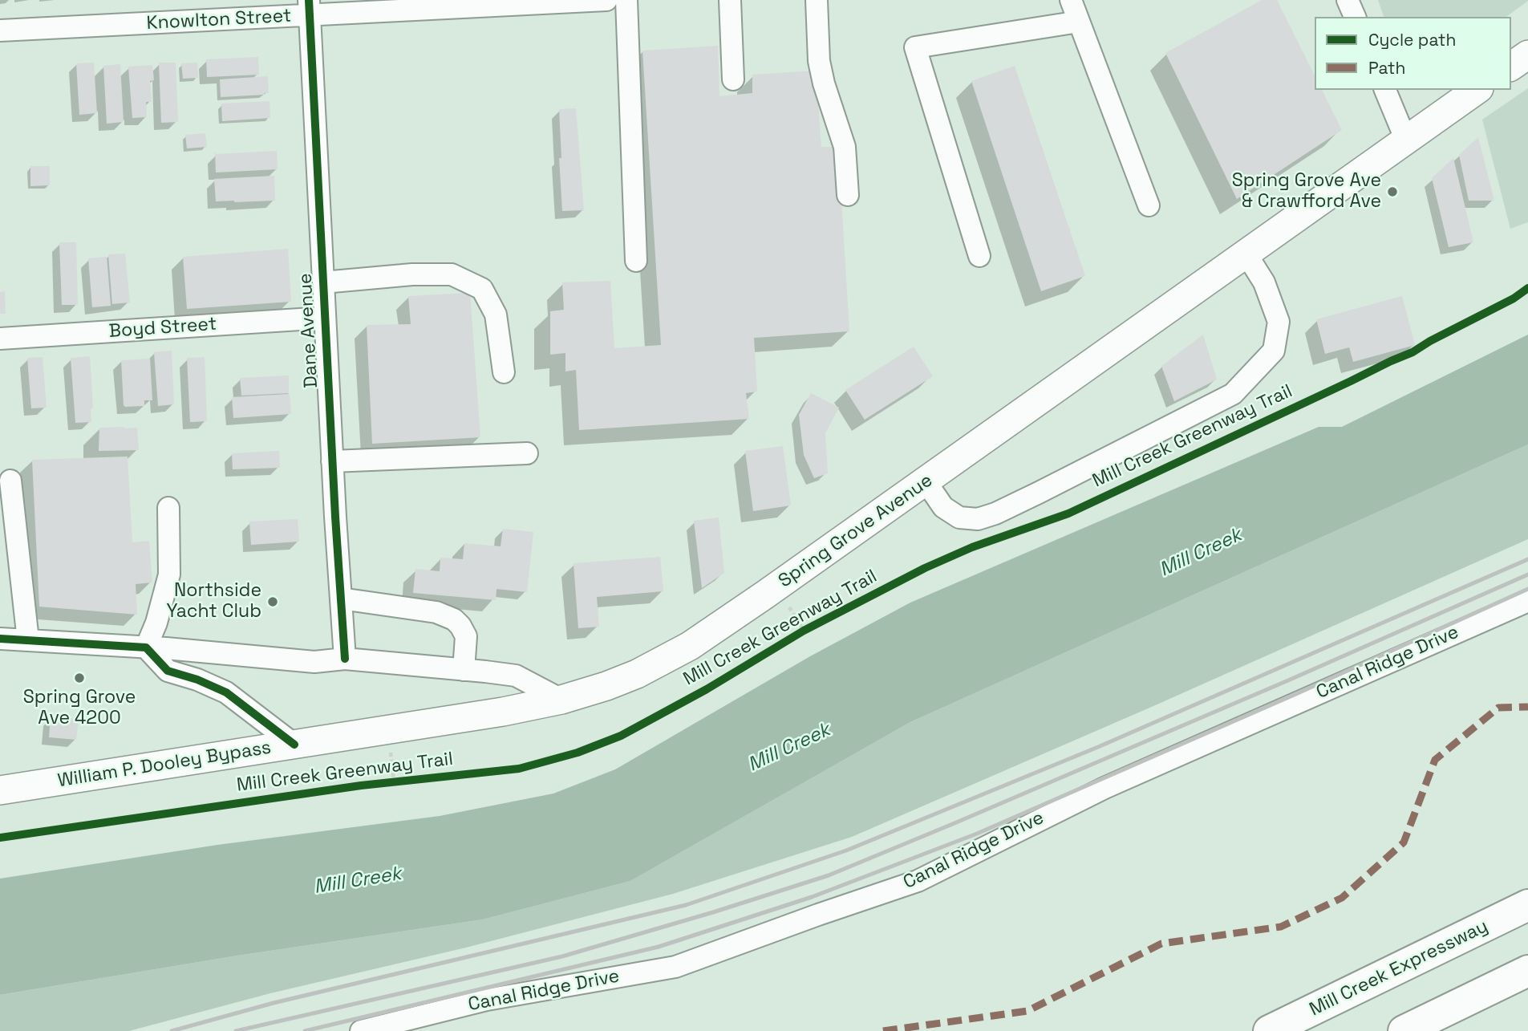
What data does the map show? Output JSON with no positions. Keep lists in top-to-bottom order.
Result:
{
  "streets": {
    "highway": ["Mill Creek Expressway"],
    "main road": ["Spring Grove Avenue", "William P. Dooley Bypass"],
    "street": [
      "Knowlton Street",
      "Boyd Street",
      "Dane Avenue",
      "Canal Ridge Drive"
    ],
    "cycle path": ["Mill Creek Greenway Trail"]
  },
  "crossings": [
    ["Knowlton Street", "Dane Avenue"],
    ["Boyd Street", "Dane Avenue"],
    ["Spring Grove Avenue", "William P. Dooley Bypass"]
  ],
  "water": ["Mill Creek"],
  "places": ["Spring Grove Ave & Crawfford Ave", "Northside Yacht Club", "Spring Grove Ave 4200"],
  "legend": ["Cycle path", "Path"]
}
